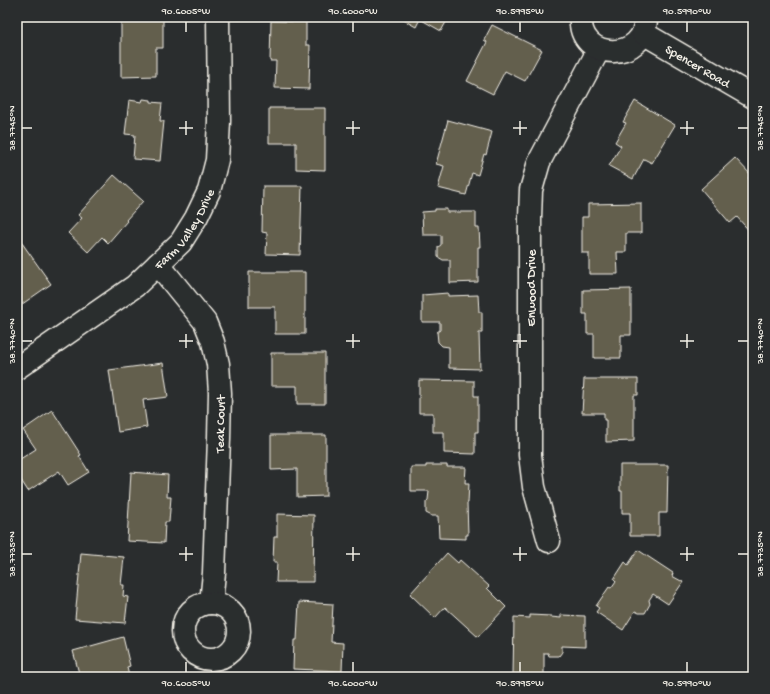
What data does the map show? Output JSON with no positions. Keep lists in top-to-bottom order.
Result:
{
  "streets": {
    "street": [
      "Spencer Road",
      "Farm Valley Drive",
      "Enwood Drive",
      "Teak Court"
    ]
  },
  "crossings": [
    ["Farm Valley Drive", "Teak Court"]
  ],
  "coordinates": [
    "90.6005°W",
    "90.6000°W",
    "90.5995°W",
    "90.5990°W",
    "38.7745°N",
    "38.7740°N",
    "38.7735°N"
  ]
}
